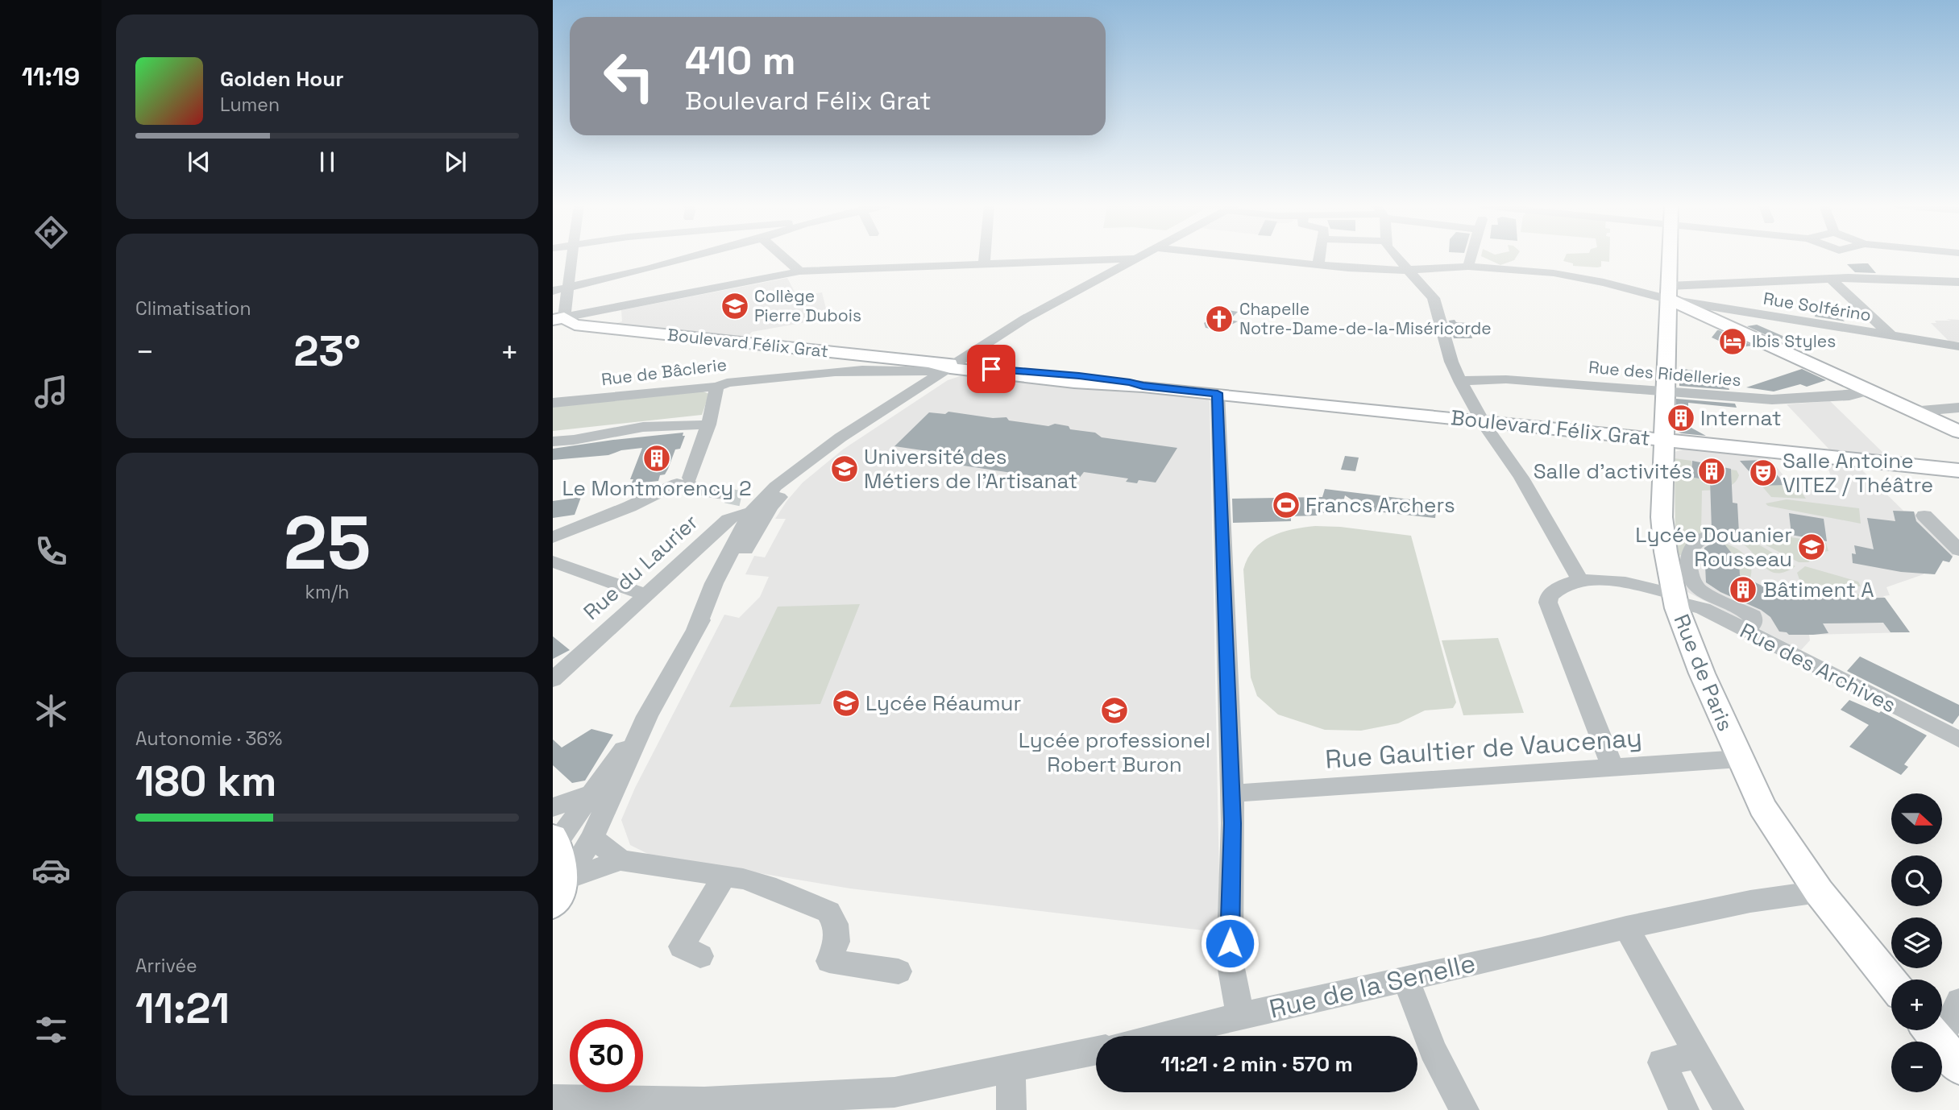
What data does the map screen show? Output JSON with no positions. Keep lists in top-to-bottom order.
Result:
{
  "streets": {
    "main road": ["Boulevard Félix Grat", "Rue de Paris"],
    "street": [
      "Rue Solférino",
      "Rue de Bâclerie",
      "Rue des Ridelleries",
      "Rue du Laurier",
      "Rue des Archives",
      "Rue Gaultier de Vaucenay",
      "Rue de la Senelle"
    ]
  },
  "crossings": [
    ["Rue Solférino", "Rue de Paris"],
    ["Boulevard Félix Grat", "Rue de Bâclerie"],
    ["Boulevard Félix Grat", "Rue de Paris"],
    ["Rue des Ridelleries", "Rue de Paris"],
    ["Rue des Archives", "Rue de Paris"],
    ["Rue de Paris", "Rue Gaultier de Vaucenay"],
    ["Rue de Paris", "Rue de la Senelle"]
  ],
  "places": {
    "school or university": [
      "Collège Pierre Dubois",
      "Université des Métiers de l'Artisanat",
      "Lycée Douanier Rousseau",
      "Lycée Réaumur",
      "Lycée professionel Robert Buron"
    ],
    "church": ["Chapelle Notre-Dame-de-la-Miséricorde"],
    "hotel": ["Ibis Styles"],
    "building": [
      "Internat",
      "Le Montmorency 2",
      "Salle d'activités",
      "Bâtiment A"
    ],
    "theatre": ["Salle Antoine VITEZ / Théâtre"],
    "sports": ["Francs Archers"]
  },
  "north": "right",
  "page": {
    "tabs": "11:19",
    "turn": ["410 m", "Boulevard Félix Grat"],
    "song": ["Golden Hour", "Lumen"],
    "tile": [
      "Climatisation",
      ["25", "km/h"],
      ["Autonomie · 36%", "180 km"],
      ["Arrivée", "11:21"]
    ],
    "heat": ["−", "23°", "+"],
    "map_buttons": ["+", "−"],
    "limit": "30",
    "trip": "11:21 · 2 min · 570 m"
  }
}
